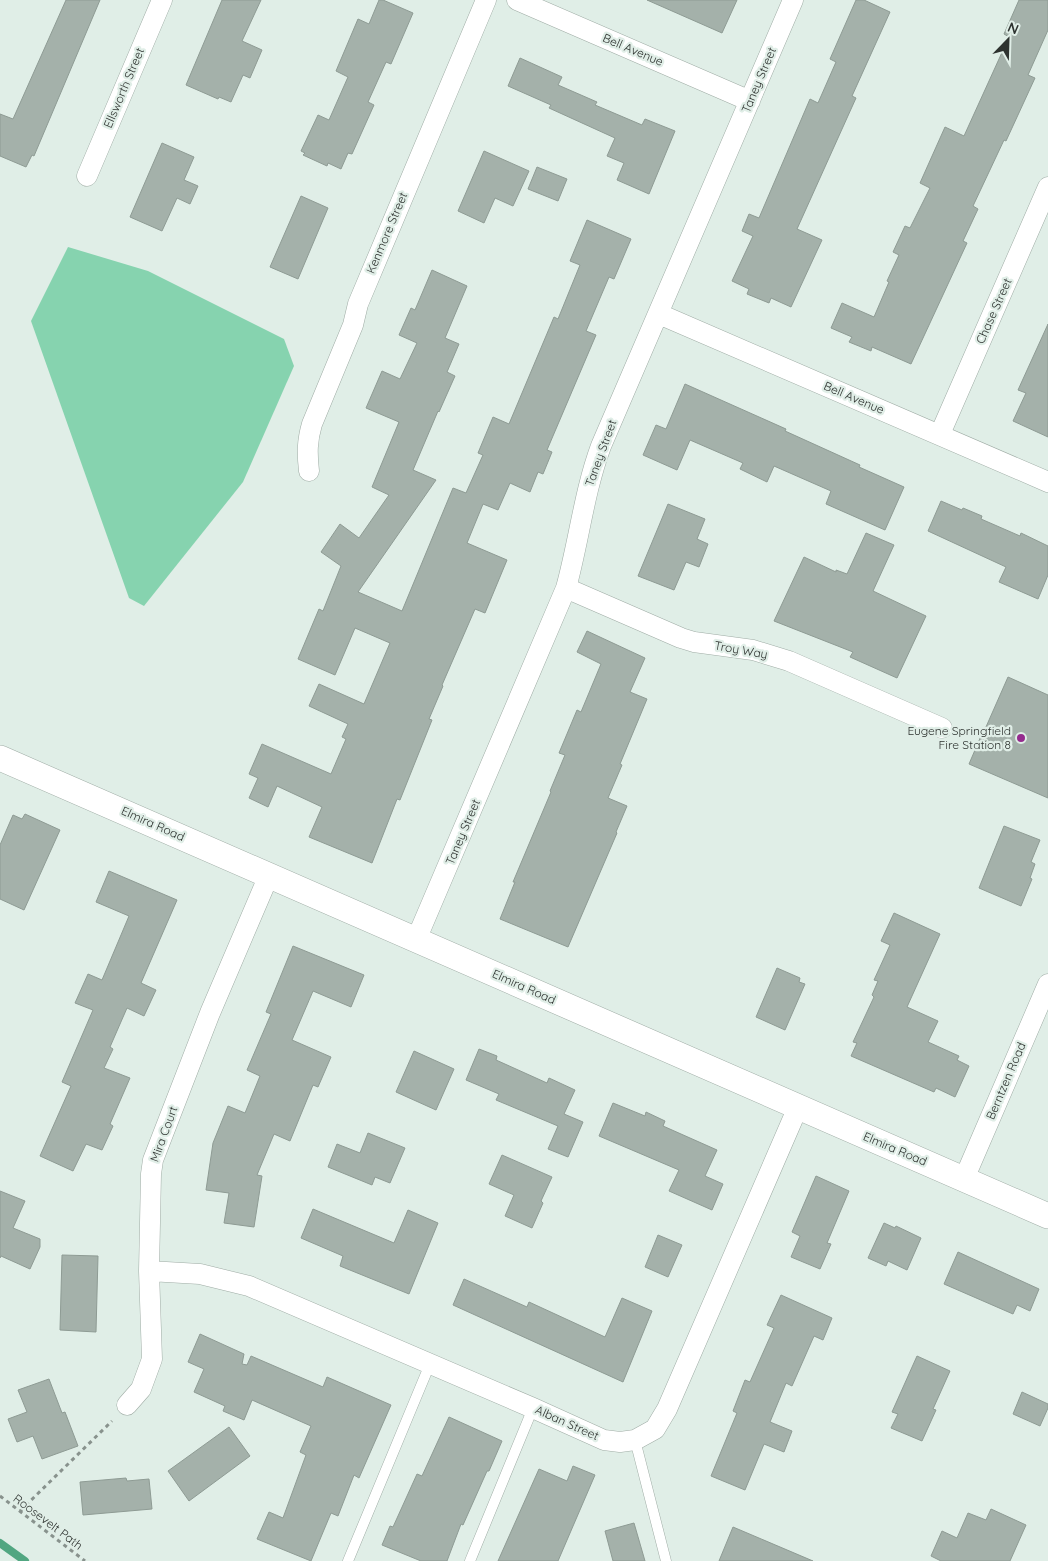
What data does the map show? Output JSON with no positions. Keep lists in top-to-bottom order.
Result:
{
  "streets": {
    "street": [
      "Bell Avenue",
      "Taney Street",
      "Ellsworth Street",
      "Kenmore Street",
      "Chase Street",
      "Troy Way",
      "Elmira Road",
      "Berntzen Road",
      "Mira Court",
      "Alban Street"
    ],
    "path": ["Roosevelt Path"]
  },
  "crossings": [
    ["Bell Avenue", "Taney Street"],
    ["Bell Avenue", "Chase Street"],
    ["Taney Street", "Troy Way"],
    ["Taney Street", "Elmira Road"],
    ["Elmira Road", "Berntzen Road"],
    ["Elmira Road", "Mira Court"],
    ["Elmira Road", "Alban Street"],
    ["Mira Court", "Alban Street"]
  ],
  "places": ["Eugene Springfield Fire Station 8"],
  "north": "top right"
}
